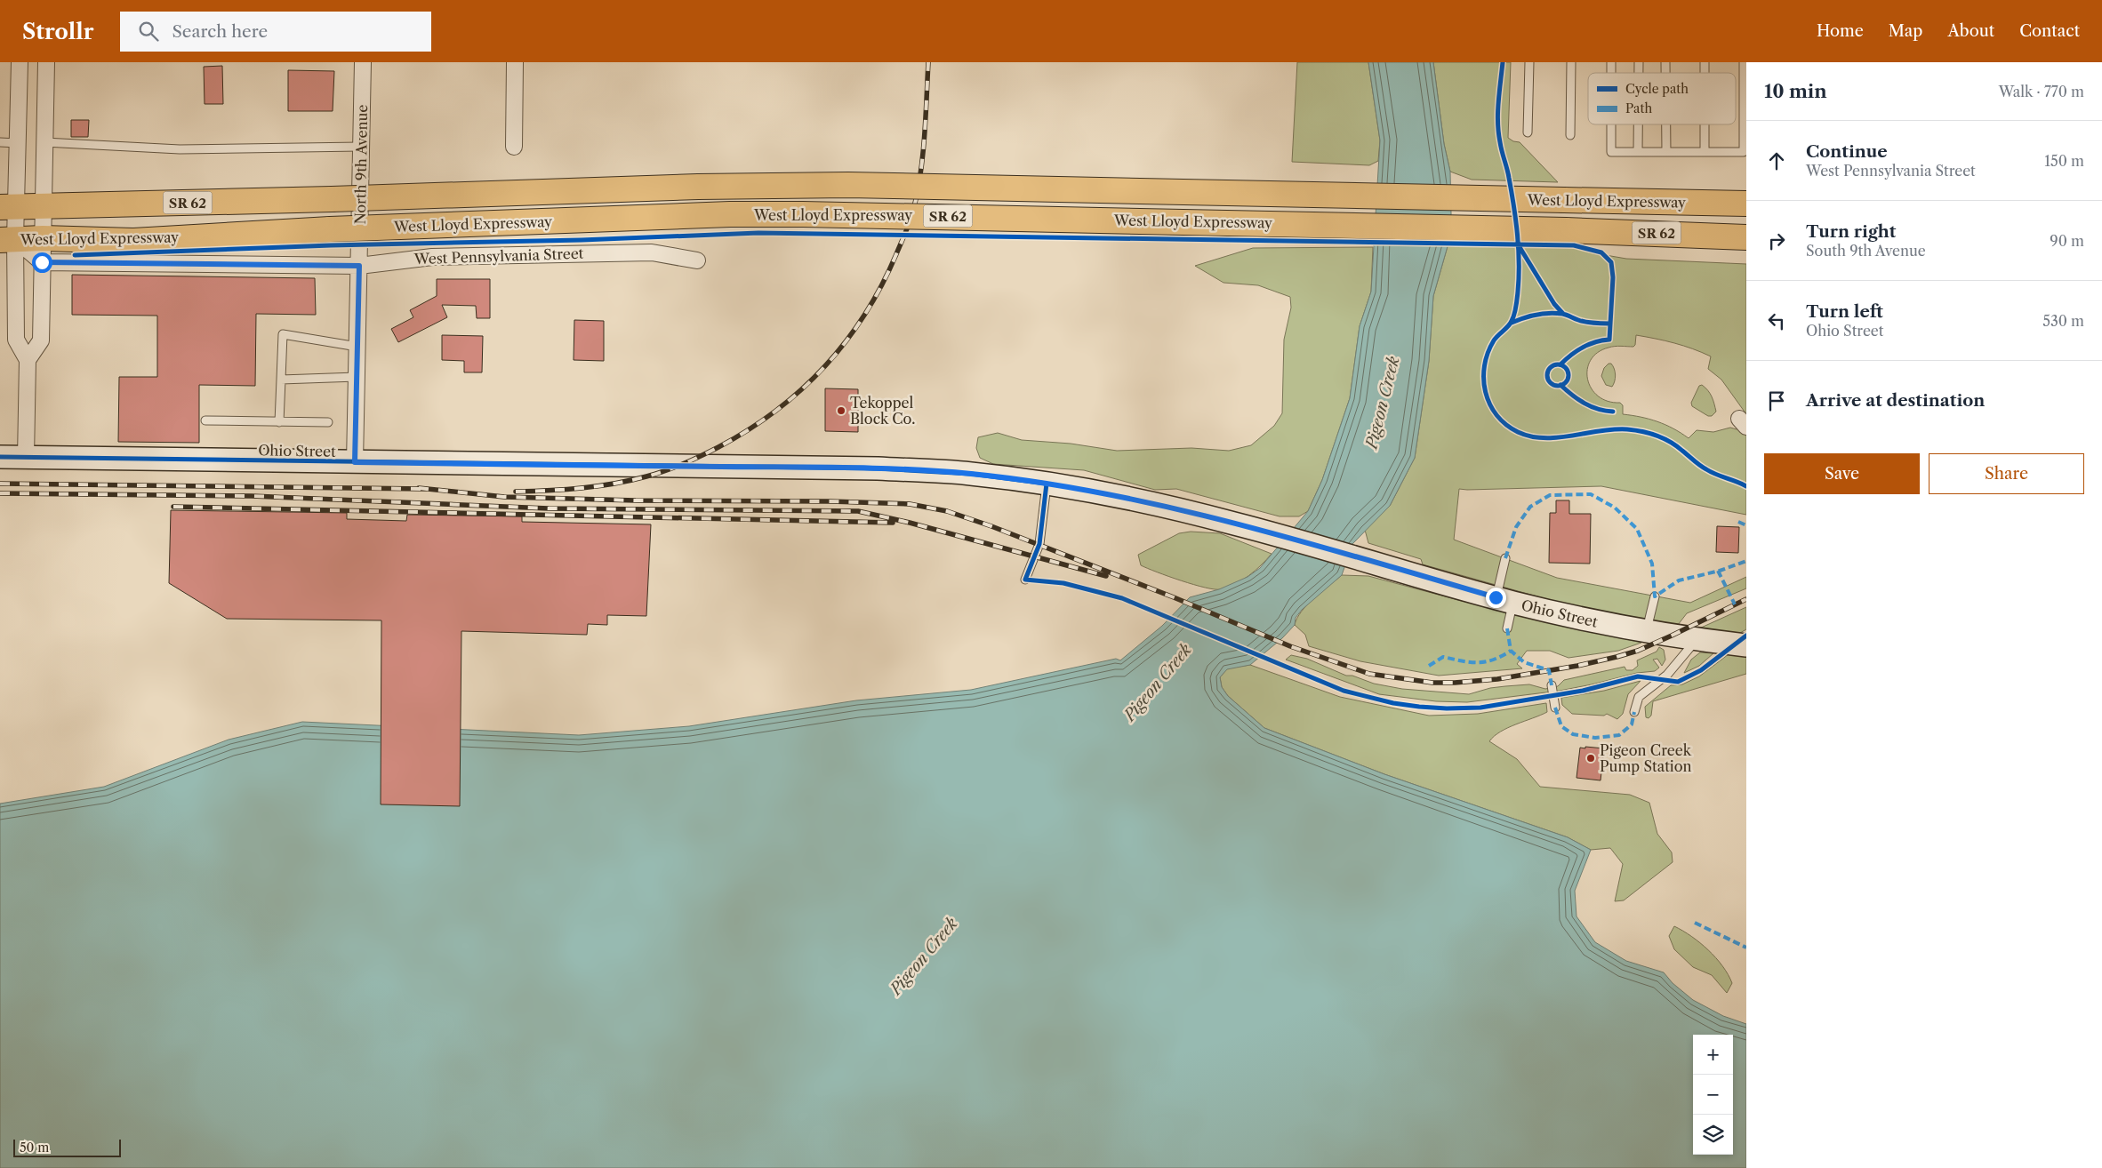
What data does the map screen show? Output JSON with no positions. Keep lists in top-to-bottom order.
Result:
{
  "streets": {
    "highway": ["West Lloyd Expressway", "SR 62"],
    "street": ["North 9th Avenue", "West Pennsylvania Street", "Ohio Street"]
  },
  "crossings": [
    ["North 9th Avenue", "West Pennsylvania Street"],
    ["North 9th Avenue", "Ohio Street"]
  ],
  "water": ["Pigeon Creek"],
  "places": ["Tekoppel Block Co.", "Pigeon Creek Pump Station"],
  "legend": ["Cycle path", "Path"],
  "scale_bar": "50 m",
  "page": {
    "header": "Strollr",
    "search": "Search here",
    "nav": [
      "Home",
      "Map",
      "About",
      "Contact"
    ],
    "heading": ["10 min", "Walk · 770 m"],
    "list": [
      ["Continue", "West Pennsylvania Street", "150 m"],
      ["Turn right", "South 9th Avenue", "90 m"],
      ["Turn left", "Ohio Street", "530 m"],
      "Arrive at destination"
    ],
    "buttons": ["Save", "Share"],
    "map_buttons": ["+", "−"],
    "scale": "50 m"
  }
}
